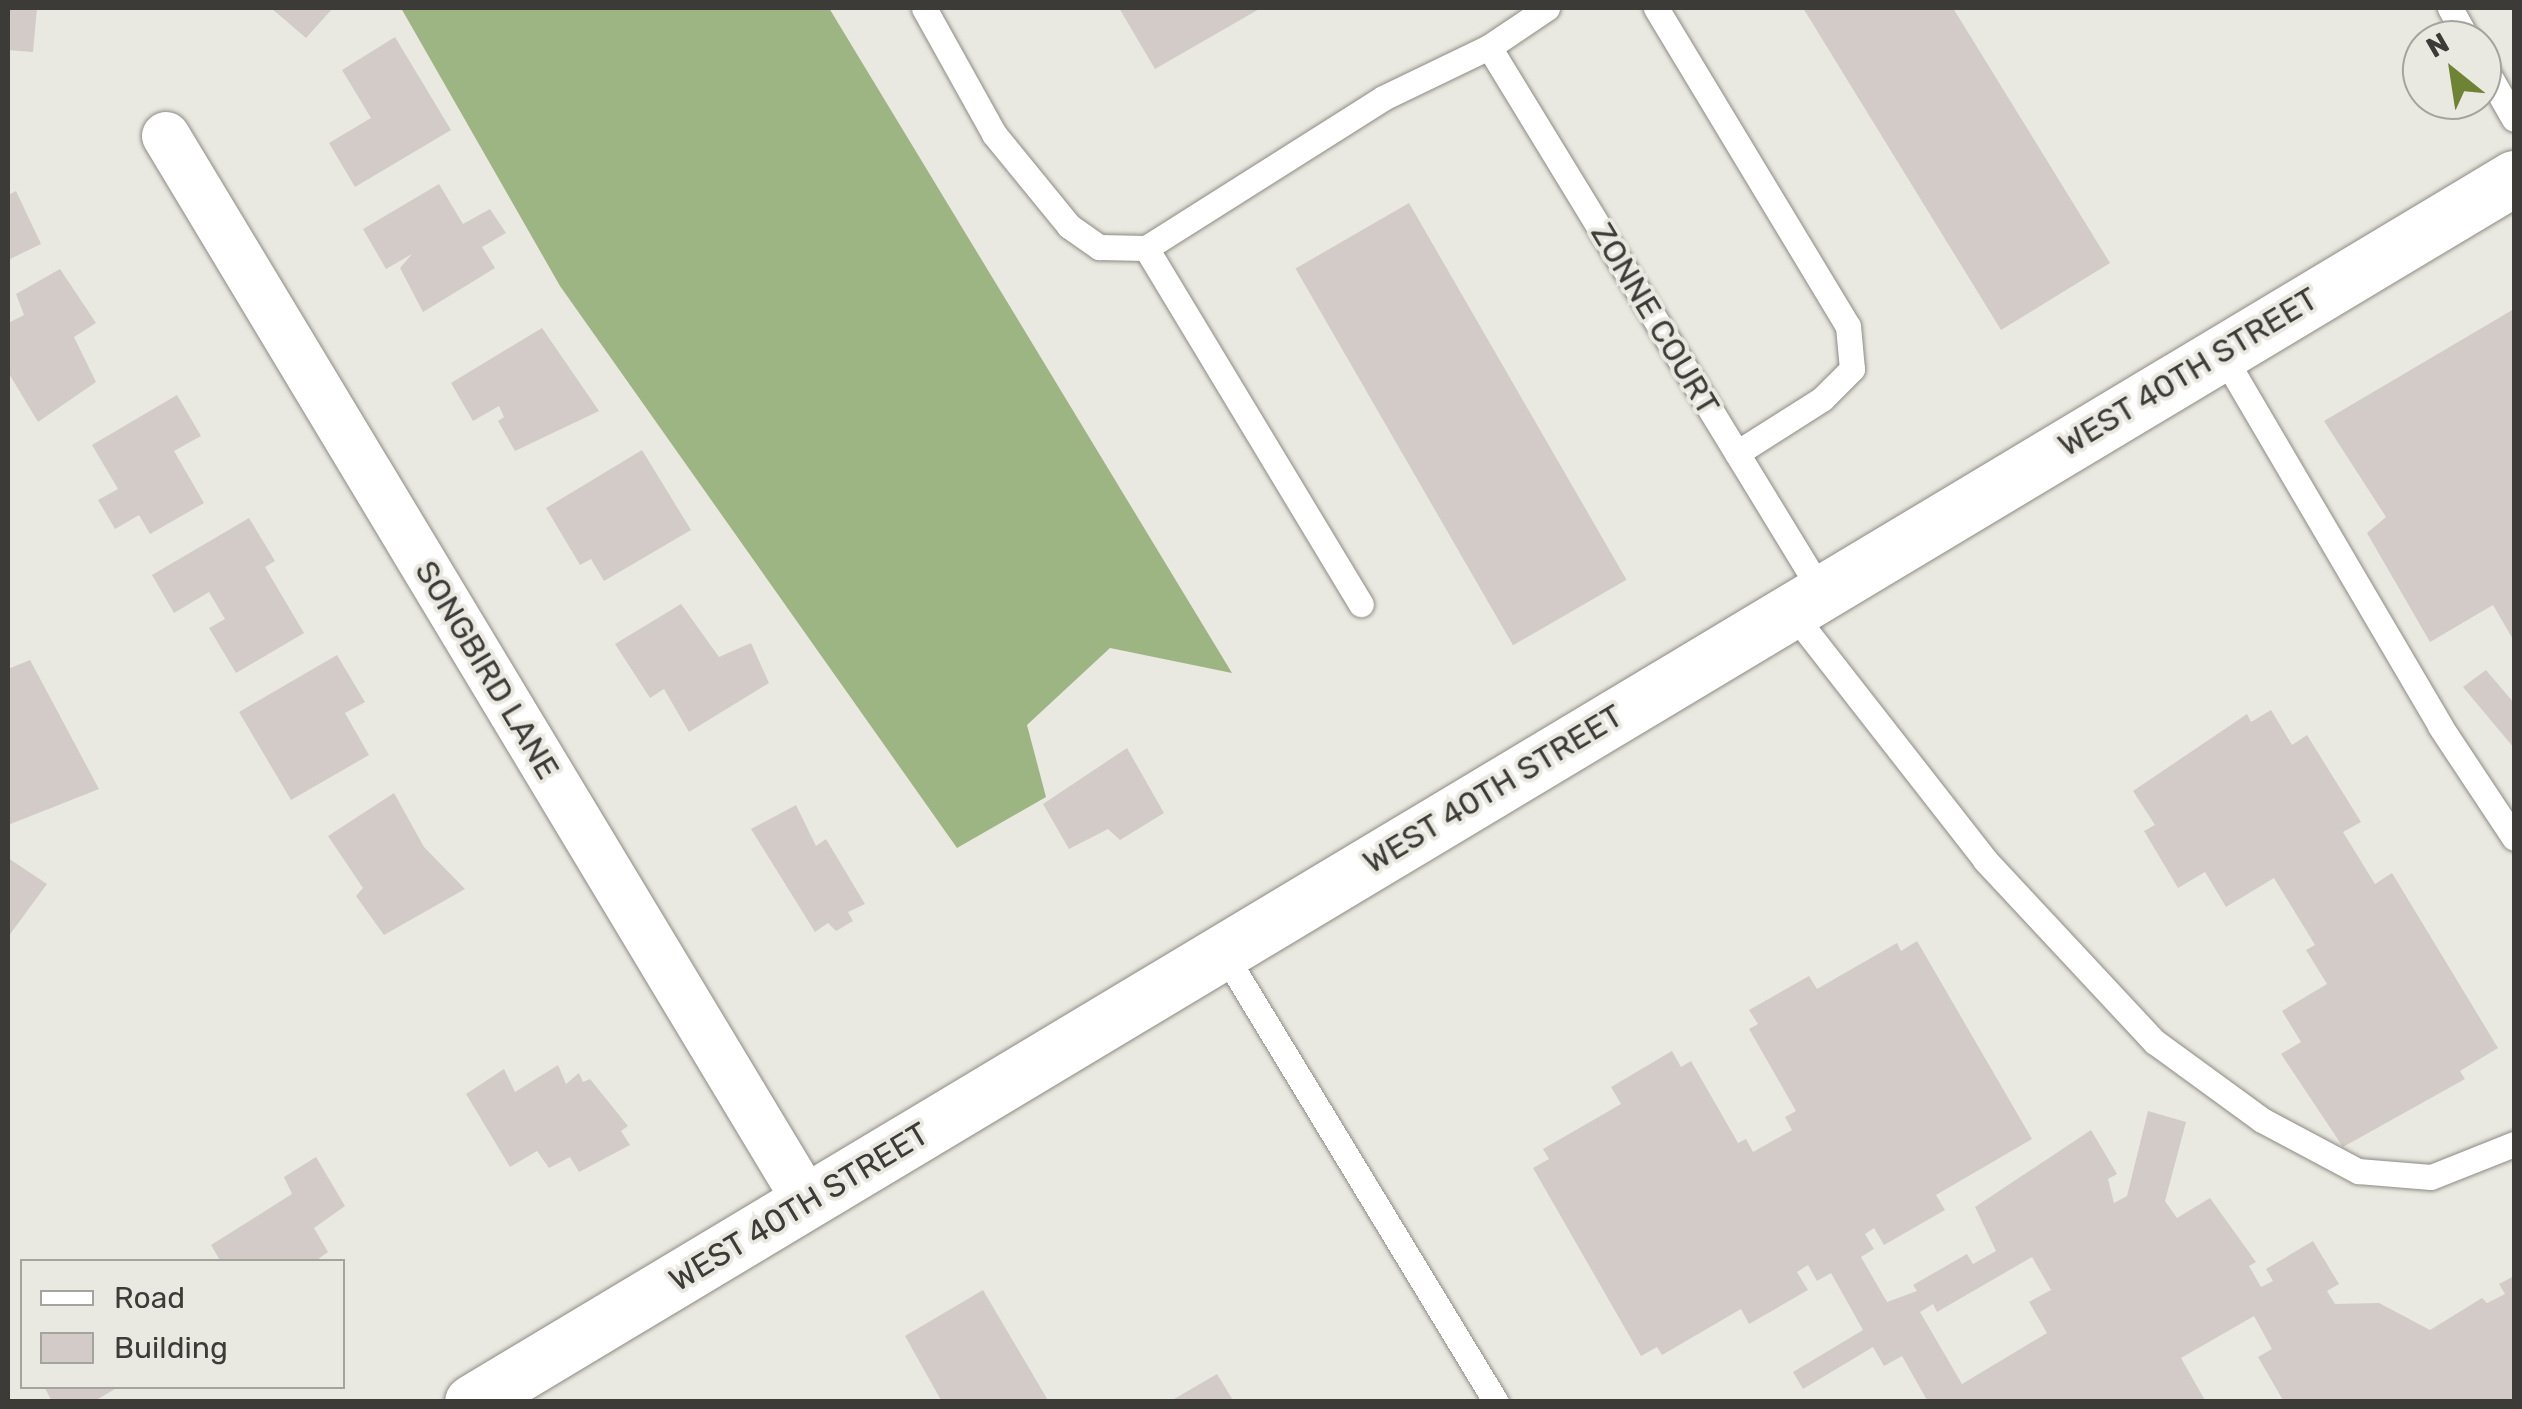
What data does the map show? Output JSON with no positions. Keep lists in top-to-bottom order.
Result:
{
  "streets": {
    "street": ["WEST 40TH STREET", "SONGBIRD LANE"],
    "lane": ["ZONNE COURT"]
  },
  "crossings": [
    ["ZONNE COURT", "WEST 40TH STREET"],
    ["WEST 40TH STREET", "SONGBIRD LANE"]
  ],
  "legend": ["Road", "Building"],
  "north": "top left"
}
